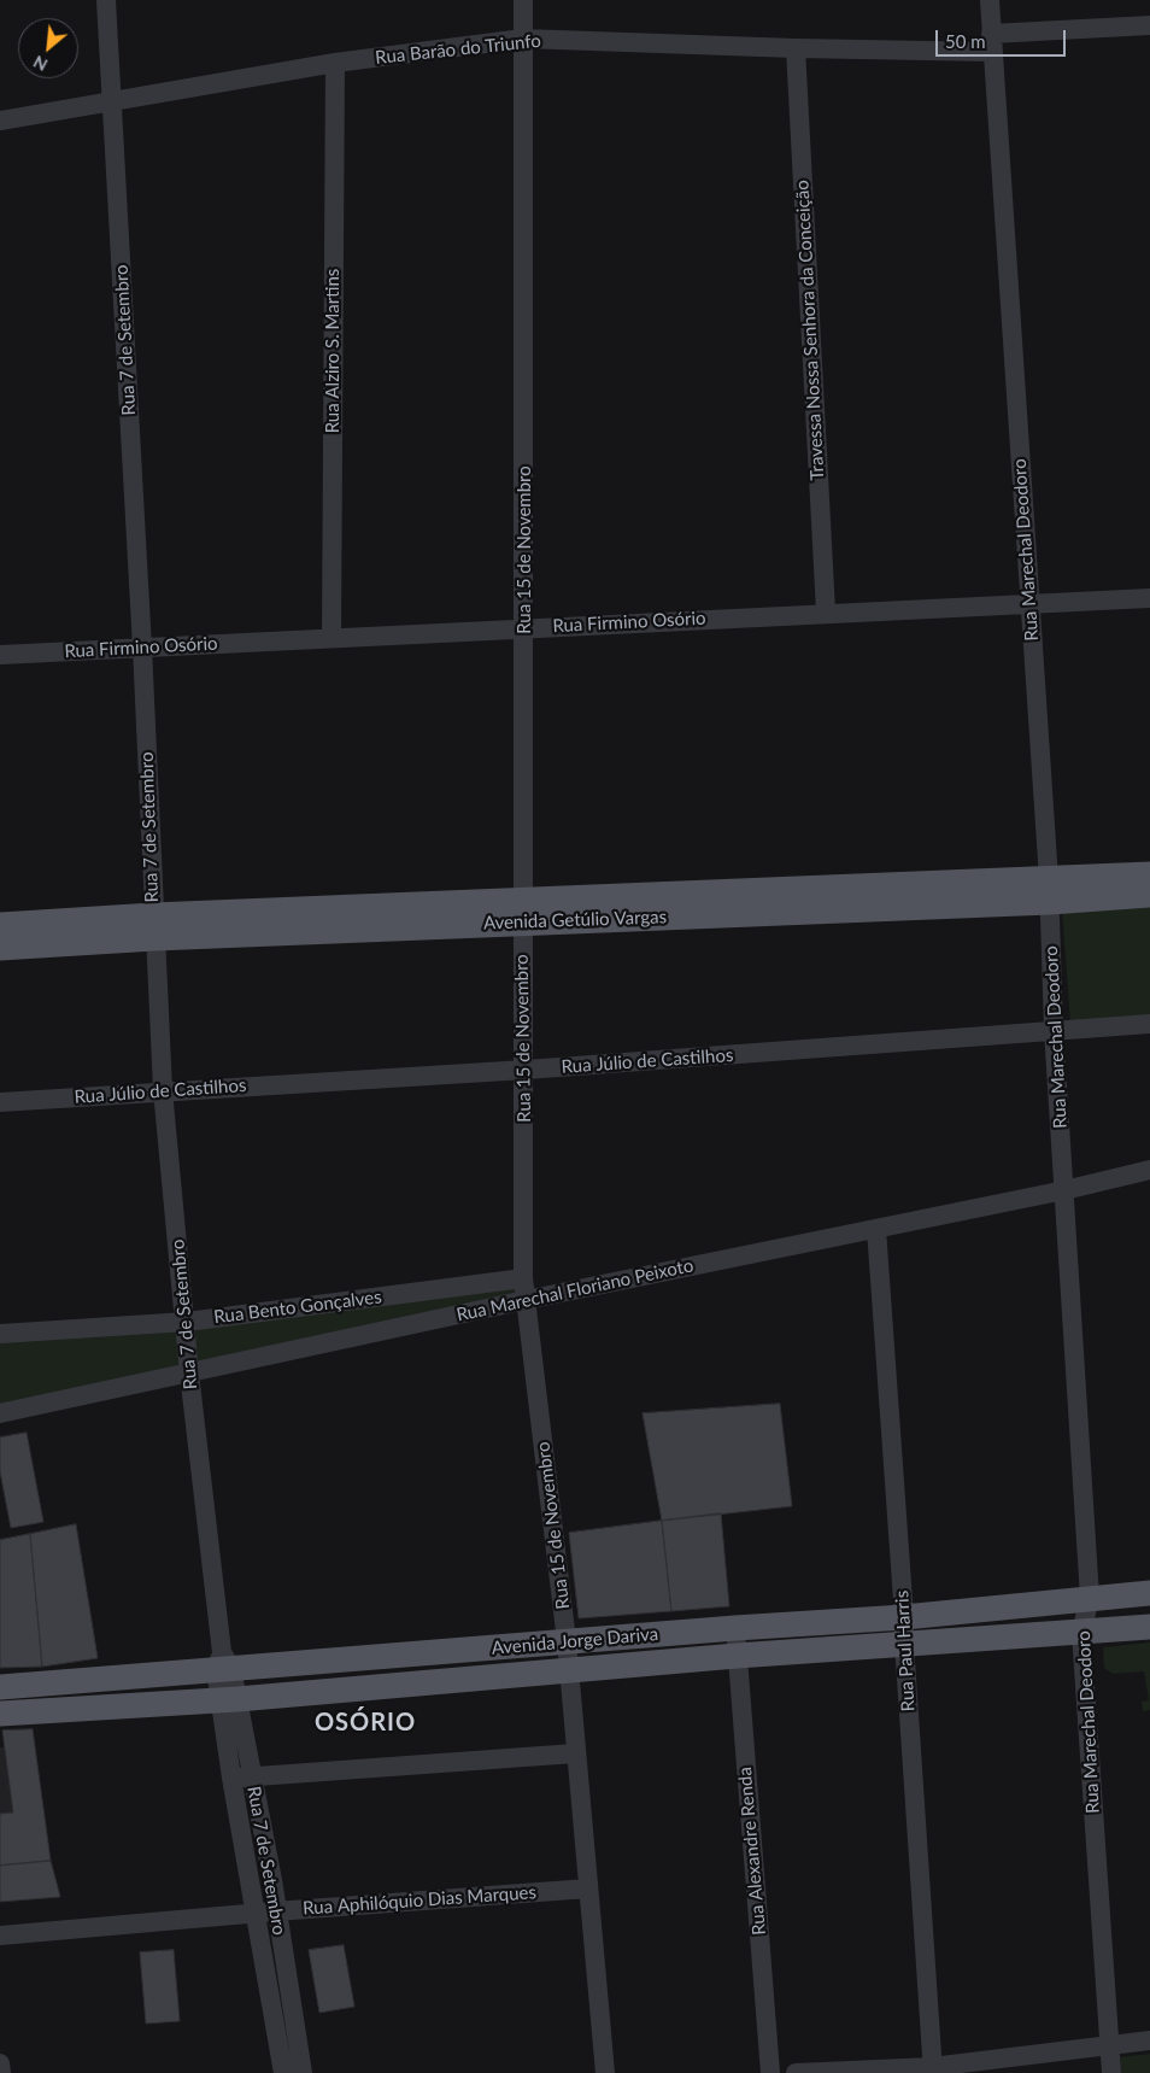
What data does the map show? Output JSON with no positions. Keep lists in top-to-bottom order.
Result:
{
  "streets": {
    "main road": ["Avenida Getúlio Vargas", "Avenida Jorge Dariva"],
    "street": [
      "Rua Barão do Triunfo",
      "Travessa Nossa Senhora da Conceição",
      "Rua 7 de Setembro",
      "Rua Alziro S. Martins",
      "Rua 15 de Novembro",
      "Rua Marechal Deodoro",
      "Rua Firmino Osório",
      "Rua Júlio de Castilhos",
      "Rua Marechal Floriano Peixoto",
      "Rua Bento Gonçalves",
      "Rua Paul Harris",
      "Rua Alexandre Renda",
      "Rua Aphilóquio Dias Marques"
    ]
  },
  "crossings": [
    ["Rua Barão do Triunfo", "Travessa Nossa Senhora da Conceição"],
    ["Rua Barão do Triunfo", "Rua 7 de Setembro"],
    ["Rua Barão do Triunfo", "Rua Alziro S. Martins"],
    ["Rua Barão do Triunfo", "Rua 15 de Novembro"],
    ["Rua Barão do Triunfo", "Rua Marechal Deodoro"],
    ["Travessa Nossa Senhora da Conceição", "Rua Firmino Osório"],
    ["Rua 7 de Setembro", "Rua Firmino Osório"],
    ["Rua 7 de Setembro", "Avenida Getúlio Vargas"],
    ["Rua 7 de Setembro", "Rua Júlio de Castilhos"],
    ["Rua 7 de Setembro", "Rua Marechal Floriano Peixoto"],
    ["Rua 7 de Setembro", "Rua Bento Gonçalves"],
    ["Rua 7 de Setembro", "Avenida Jorge Dariva"],
    ["Rua 7 de Setembro", "Rua Aphilóquio Dias Marques"],
    ["Rua Alziro S. Martins", "Rua Firmino Osório"],
    ["Rua 15 de Novembro", "Rua Firmino Osório"],
    ["Rua 15 de Novembro", "Avenida Getúlio Vargas"],
    ["Rua 15 de Novembro", "Rua Júlio de Castilhos"],
    ["Rua 15 de Novembro", "Rua Marechal Floriano Peixoto"],
    ["Rua 15 de Novembro", "Rua Bento Gonçalves"],
    ["Rua 15 de Novembro", "Avenida Jorge Dariva"],
    ["Rua 15 de Novembro", "Rua Aphilóquio Dias Marques"],
    ["Rua Marechal Deodoro", "Rua Firmino Osório"],
    ["Rua Marechal Deodoro", "Avenida Getúlio Vargas"],
    ["Rua Marechal Deodoro", "Rua Júlio de Castilhos"],
    ["Rua Marechal Deodoro", "Rua Marechal Floriano Peixoto"],
    ["Rua Marechal Deodoro", "Avenida Jorge Dariva"],
    ["Rua Marechal Floriano Peixoto", "Rua Paul Harris"],
    ["Avenida Jorge Dariva", "Rua Paul Harris"],
    ["Avenida Jorge Dariva", "Rua Alexandre Renda"]
  ],
  "districts": ["OSÓRIO"],
  "scale_bar": "50 m",
  "north": "bottom left"
}
